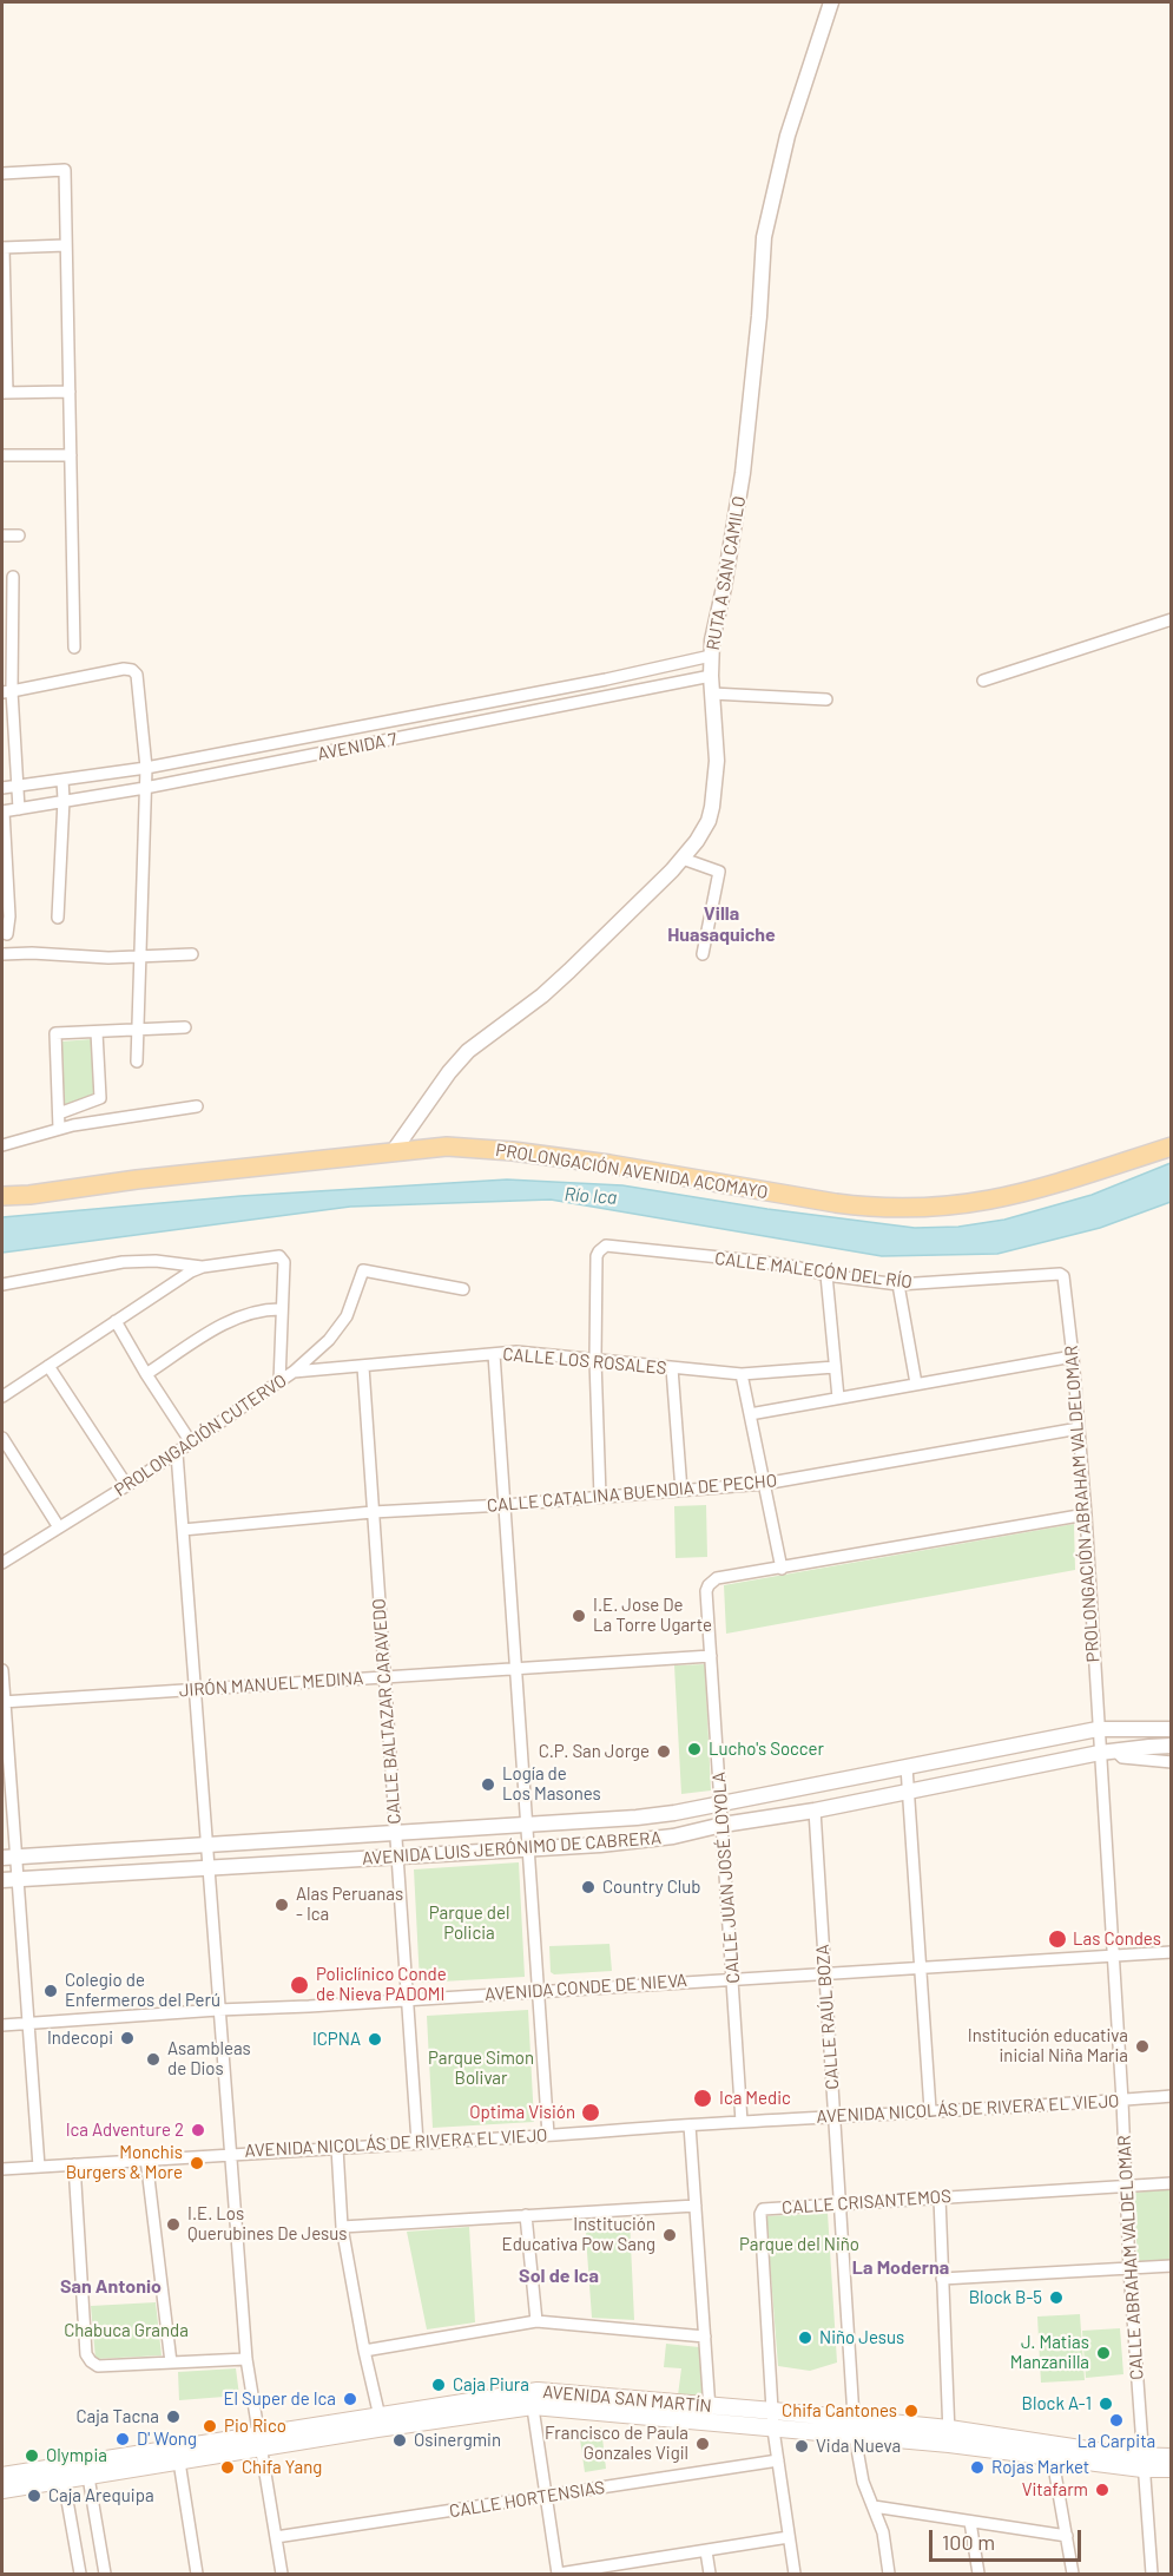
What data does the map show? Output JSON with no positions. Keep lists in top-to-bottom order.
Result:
{
  "streets": {
    "main road": ["PROLONGACIÓN AVENIDA ACOMAYO", "AVENIDA SAN MARTÍN"],
    "street": [
      "RUTA A SAN CAMILO",
      "AVENIDA 7",
      "CALLE MALECÓN DEL RÍO",
      "CALLE LOS ROSALES",
      "PROLONGACIÓN CUTERVO",
      "CALLE CATALINA BUENDIA DE PECHO",
      "PROLONGACIÓN ABRAHAM VALDELOMAR",
      "JIRÓN MANUEL MEDINA",
      "CALLE BALTAZAR CARAVEDO",
      "AVENIDA LUIS JERÓNIMO DE CABRERA",
      "CALLE JUAN JOSÉ LOYOLA",
      "AVENIDA CONDE DE NIEVA",
      "CALLE RAÚL BOZA",
      "AVENIDA NICOLÁS DE RIVERA EL VIEJO",
      "CALLE CRISANTEMOS",
      "CALLE ABRAHAM VALDELOMAR",
      "CALLE HORTENSIAS"
    ]
  },
  "crossings": [
    ["RUTA A SAN CAMILO", "AVENIDA 7"],
    ["RUTA A SAN CAMILO", "PROLONGACIÓN AVENIDA ACOMAYO"],
    ["CALLE MALECÓN DEL RÍO", "CALLE LOS ROSALES"],
    ["CALLE MALECÓN DEL RÍO", "PROLONGACIÓN ABRAHAM VALDELOMAR"],
    ["CALLE LOS ROSALES", "PROLONGACIÓN CUTERVO"],
    ["CALLE LOS ROSALES", "CALLE BALTAZAR CARAVEDO"],
    ["CALLE CATALINA BUENDIA DE PECHO", "PROLONGACIÓN ABRAHAM VALDELOMAR"],
    ["CALLE CATALINA BUENDIA DE PECHO", "CALLE BALTAZAR CARAVEDO"],
    ["PROLONGACIÓN ABRAHAM VALDELOMAR", "AVENIDA LUIS JERÓNIMO DE CABRERA"],
    ["PROLONGACIÓN ABRAHAM VALDELOMAR", "CALLE ABRAHAM VALDELOMAR"],
    ["JIRÓN MANUEL MEDINA", "CALLE BALTAZAR CARAVEDO"],
    ["JIRÓN MANUEL MEDINA", "CALLE JUAN JOSÉ LOYOLA"],
    ["CALLE BALTAZAR CARAVEDO", "AVENIDA LUIS JERÓNIMO DE CABRERA"],
    ["CALLE BALTAZAR CARAVEDO", "AVENIDA CONDE DE NIEVA"],
    ["CALLE BALTAZAR CARAVEDO", "AVENIDA NICOLÁS DE RIVERA EL VIEJO"],
    ["AVENIDA LUIS JERÓNIMO DE CABRERA", "CALLE JUAN JOSÉ LOYOLA"],
    ["AVENIDA LUIS JERÓNIMO DE CABRERA", "CALLE RAÚL BOZA"],
    ["AVENIDA LUIS JERÓNIMO DE CABRERA", "CALLE ABRAHAM VALDELOMAR"],
    ["CALLE JUAN JOSÉ LOYOLA", "AVENIDA CONDE DE NIEVA"],
    ["CALLE JUAN JOSÉ LOYOLA", "AVENIDA NICOLÁS DE RIVERA EL VIEJO"],
    ["AVENIDA CONDE DE NIEVA", "CALLE RAÚL BOZA"],
    ["AVENIDA CONDE DE NIEVA", "CALLE ABRAHAM VALDELOMAR"],
    ["CALLE RAÚL BOZA", "AVENIDA NICOLÁS DE RIVERA EL VIEJO"],
    ["CALLE RAÚL BOZA", "CALLE CRISANTEMOS"],
    ["CALLE RAÚL BOZA", "AVENIDA SAN MARTÍN"],
    ["AVENIDA NICOLÁS DE RIVERA EL VIEJO", "CALLE ABRAHAM VALDELOMAR"],
    ["CALLE CRISANTEMOS", "CALLE ABRAHAM VALDELOMAR"],
    ["CALLE CRISANTEMOS", "AVENIDA SAN MARTÍN"],
    ["CALLE ABRAHAM VALDELOMAR", "AVENIDA SAN MARTÍN"]
  ],
  "districts": [
    "Villa Huasaquiche",
    "La Moderna",
    "Sol de Ica",
    "San Antonio"
  ],
  "water": ["Río Ica"],
  "parks": [
    "Parque del Policia",
    "Parque Simon Bolivar",
    "Parque del Niño",
    "Chabuca Granda"
  ],
  "places": [
    "I.E. Jose De La Torre Ugarte",
    "Lucho's Soccer",
    "C.P. San Jorge",
    "Logía de Los Masones",
    "Country Club",
    "Alas Peruanas - Ica",
    "Las Condes",
    "Policlínico Conde de Nieva PADOMI",
    "Colegio de Enfermeros del Perú",
    "Indecopi",
    "ICPNA",
    "Institución educativa inicial Niña Maria",
    "Asambleas de Dios",
    "Ica Medic",
    "Optima Visión",
    "Ica Adventure 2",
    "Monchis Burgers & More",
    "I.E. Los Querubines De Jesus",
    "Institución Educativa Pow Sang",
    "Block B-5",
    "Niño Jesus",
    "J. Matias Manzanilla",
    "Caja Piura",
    "El Super de Ica",
    "Block A-1",
    "Chifa Cantones",
    "Caja Tacna",
    "La Carpita",
    "Pio Rico",
    "D' Wong",
    "Osinergmin",
    "Francisco de Paula Gonzales Vigil",
    "Vida Nueva",
    "Olympia",
    "Chifa Yang",
    "Rojas Market",
    "Vitafarm",
    "Caja Arequipa"
  ],
  "scale_bar": "100 m"
}
